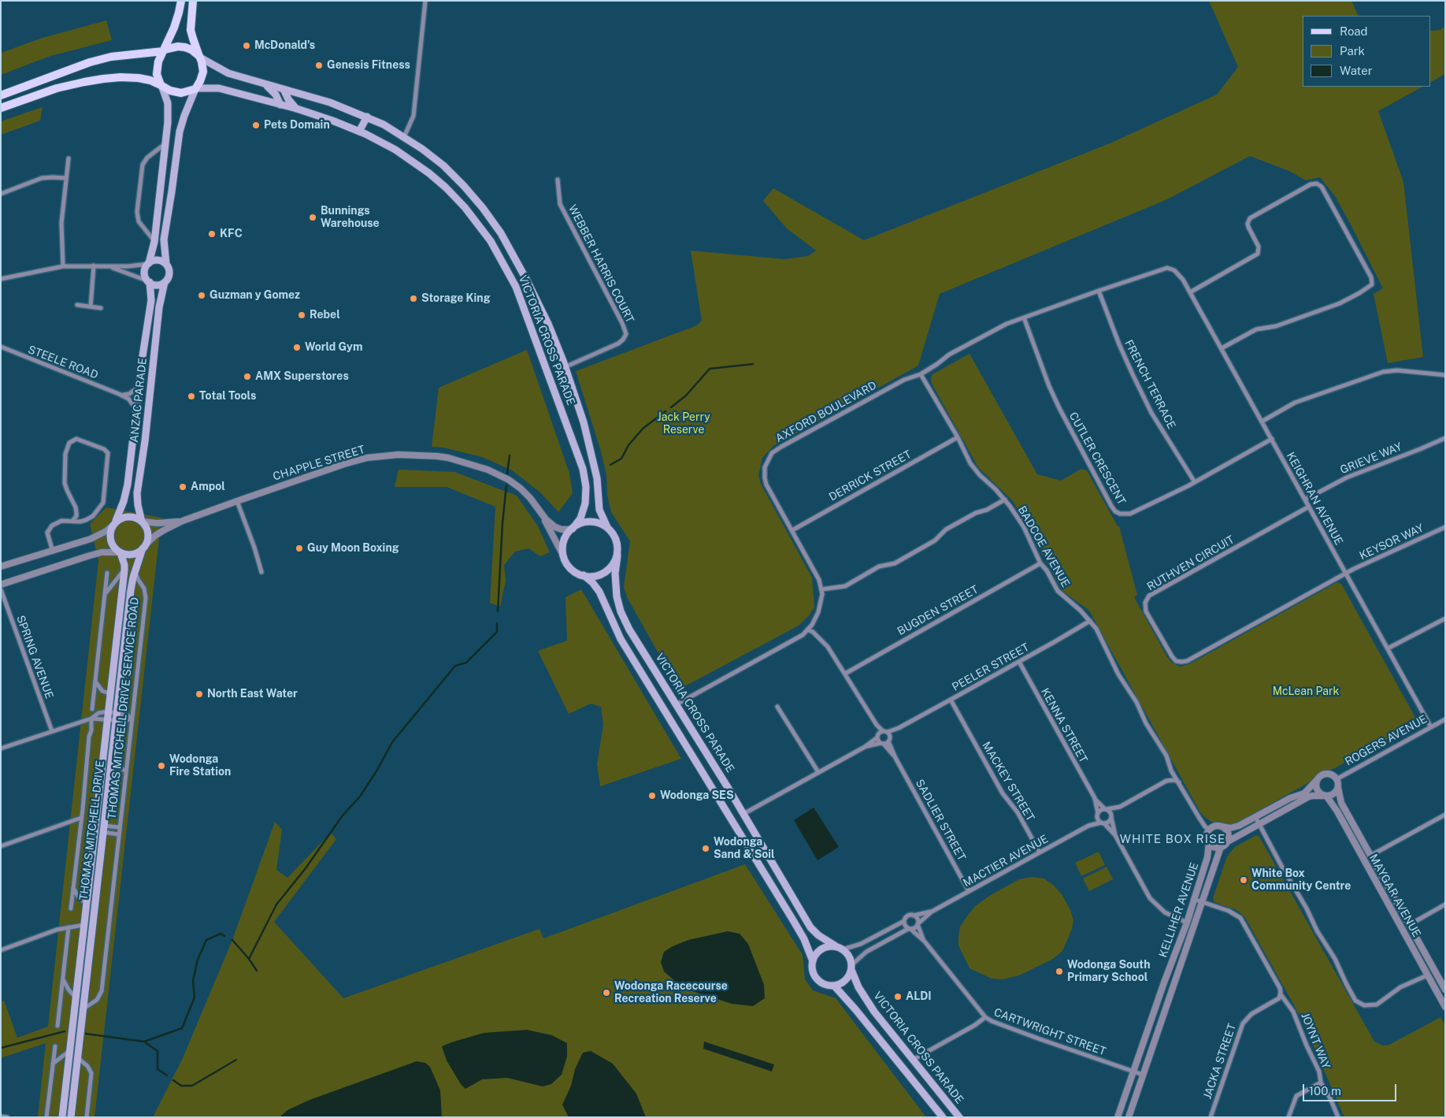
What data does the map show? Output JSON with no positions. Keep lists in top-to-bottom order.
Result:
{
  "streets": {
    "main road": ["VICTORIA CROSS PARADE", "ANZAC PARADE", "THOMAS MITCHELL DRIVE"],
    "street": [
      "WEBBER HARRIS COURT",
      "STEELE ROAD",
      "FRENCH TERRACE",
      "AXFORD BOULEVARD",
      "CUTLER CRESCENT",
      "GRIEVE WAY",
      "CHAPPLE STREET",
      "DERRICK STREET",
      "KEIGHRAN AVENUE",
      "KEYSOR WAY",
      "BADCOE AVENUE",
      "RUTHVEN CIRCUIT",
      "BUGDEN STREET",
      "SPRING AVENUE",
      "PEELER STREET",
      "THOMAS MITCHELL DRIVE SERVICE ROAD",
      "KENNA STREET",
      "ROGERS AVENUE",
      "MACKEY STREET",
      "SADLIER STREET",
      "MACTIER AVENUE",
      "MAYGAR AVENUE",
      "KELLIHER AVENUE",
      "CARTWRIGHT STREET",
      "JOYNT WAY",
      "JACKA STREET"
    ]
  },
  "crossings": [
    ["WEBBER HARRIS COURT", "VICTORIA CROSS PARADE"],
    ["VICTORIA CROSS PARADE", "AXFORD BOULEVARD"],
    ["VICTORIA CROSS PARADE", "CHAPPLE STREET"],
    ["VICTORIA CROSS PARADE", "PEELER STREET"],
    ["STEELE ROAD", "ANZAC PARADE"],
    ["FRENCH TERRACE", "AXFORD BOULEVARD"],
    ["FRENCH TERRACE", "CUTLER CRESCENT"],
    ["ANZAC PARADE", "CHAPPLE STREET"],
    ["ANZAC PARADE", "THOMAS MITCHELL DRIVE"],
    ["AXFORD BOULEVARD", "CUTLER CRESCENT"],
    ["AXFORD BOULEVARD", "DERRICK STREET"],
    ["AXFORD BOULEVARD", "KEIGHRAN AVENUE"],
    ["AXFORD BOULEVARD", "BADCOE AVENUE"],
    ["CUTLER CRESCENT", "KEIGHRAN AVENUE"],
    ["GRIEVE WAY", "KEIGHRAN AVENUE"],
    ["CHAPPLE STREET", "THOMAS MITCHELL DRIVE"],
    ["DERRICK STREET", "BADCOE AVENUE"],
    ["KEIGHRAN AVENUE", "KEYSOR WAY"],
    ["KEIGHRAN AVENUE", "RUTHVEN CIRCUIT"],
    ["KEIGHRAN AVENUE", "ROGERS AVENUE"],
    ["KEYSOR WAY", "RUTHVEN CIRCUIT"],
    ["BADCOE AVENUE", "BUGDEN STREET"],
    ["BADCOE AVENUE", "PEELER STREET"],
    ["BADCOE AVENUE", "KELLIHER AVENUE"],
    ["PEELER STREET", "KENNA STREET"],
    ["PEELER STREET", "MACKEY STREET"],
    ["PEELER STREET", "SADLIER STREET"],
    ["THOMAS MITCHELL DRIVE SERVICE ROAD", "THOMAS MITCHELL DRIVE"],
    ["KENNA STREET", "MACTIER AVENUE"],
    ["ROGERS AVENUE", "MAYGAR AVENUE"],
    ["MACKEY STREET", "MACTIER AVENUE"],
    ["SADLIER STREET", "MACTIER AVENUE"],
    ["MACTIER AVENUE", "CARTWRIGHT STREET"],
    ["KELLIHER AVENUE", "CARTWRIGHT STREET"],
    ["JOYNT WAY", "JACKA STREET"]
  ],
  "districts": ["WHITE BOX RISE"],
  "parks": ["Jack Perry Reserve", "McLean Park"],
  "places": [
    "McDonald's",
    "Genesis Fitness",
    "Pets Domain",
    "Bunnings Warehouse",
    "KFC",
    "Guzman y Gomez",
    "Storage King",
    "Rebel",
    "World Gym",
    "AMX Superstores",
    "Total Tools",
    "Ampol",
    "Guy Moon Boxing",
    "North East Water",
    "Wodonga Fire Station",
    "Wodonga SES",
    "Wodonga Sand & Soil",
    "White Box Community Centre",
    "Wodonga South Primary School",
    "Wodonga Racecourse Recreation Reserve",
    "ALDI"
  ],
  "legend": ["Road", "Park", "Water"],
  "scale_bar": "100 m"
}
